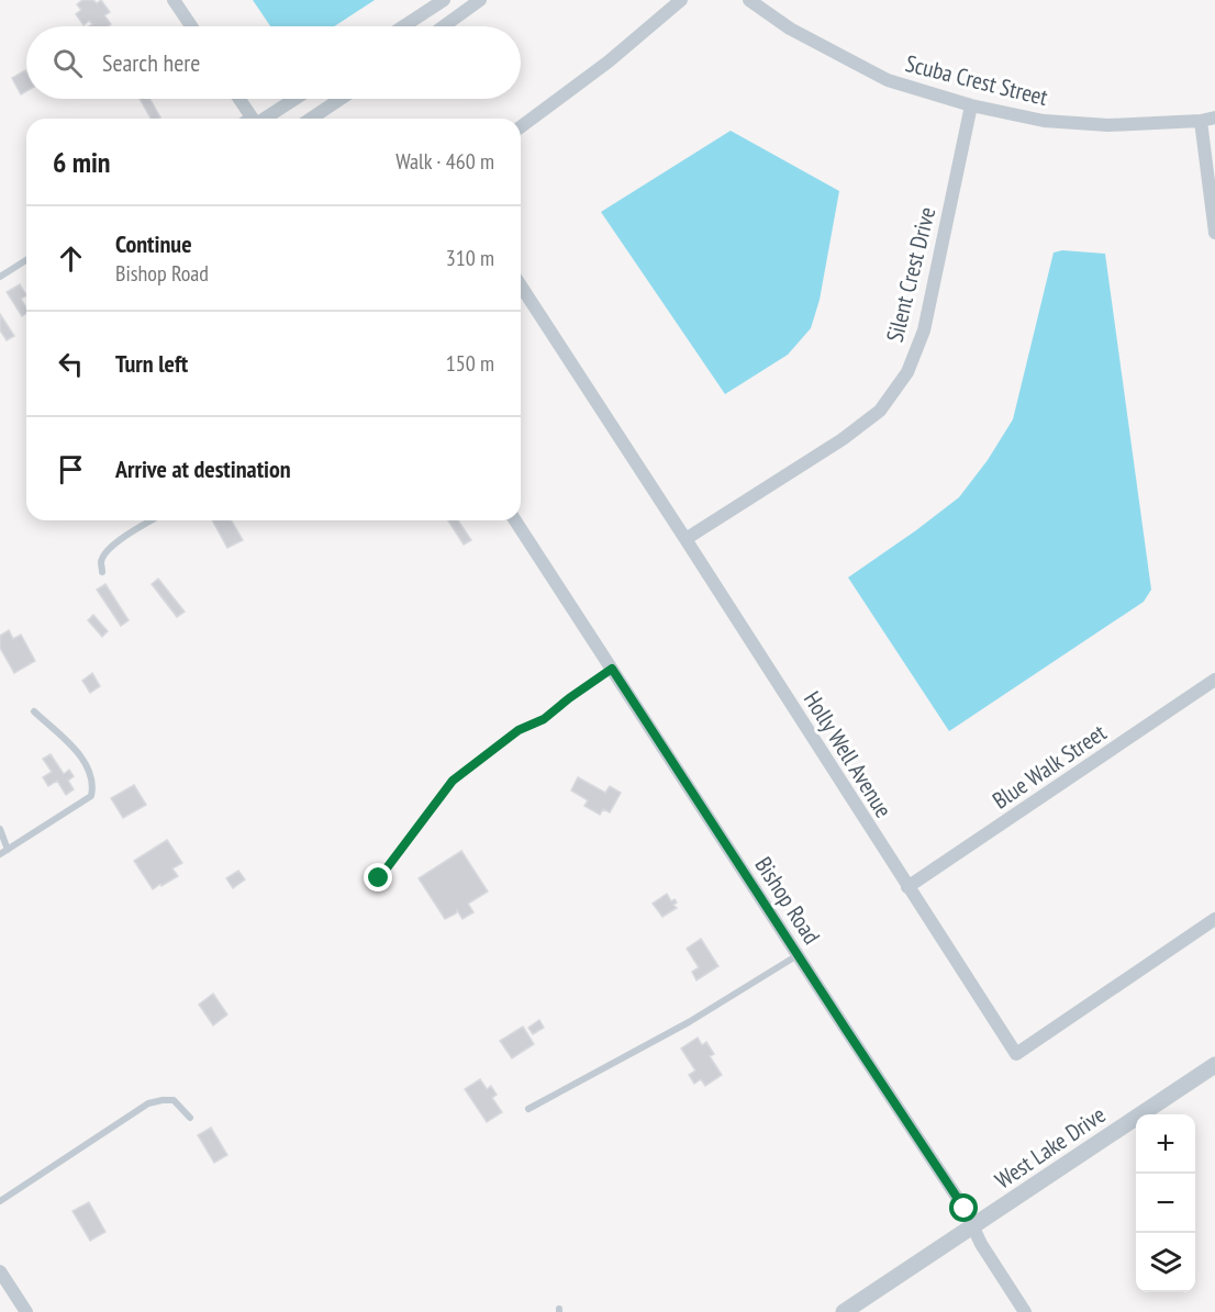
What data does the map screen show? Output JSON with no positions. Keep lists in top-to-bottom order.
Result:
{
  "streets": {
    "street": [
      "Scuba Crest Street",
      "Silent Crest Drive",
      "Holly Well Avenue",
      "Blue Walk Street",
      "Bishop Road",
      "West Lake Drive"
    ]
  },
  "crossings": [
    ["Scuba Crest Street", "Silent Crest Drive"],
    ["Silent Crest Drive", "Holly Well Avenue"],
    ["Holly Well Avenue", "Blue Walk Street"],
    ["Bishop Road", "West Lake Drive"]
  ],
  "page": {
    "search": "Search here",
    "heading": ["6 min", "Walk · 460 m"],
    "list": [
      ["Continue", "Bishop Road", "310 m"],
      ["Turn left", "150 m"],
      "Arrive at destination"
    ],
    "map_buttons": ["+", "−"]
  }
}
